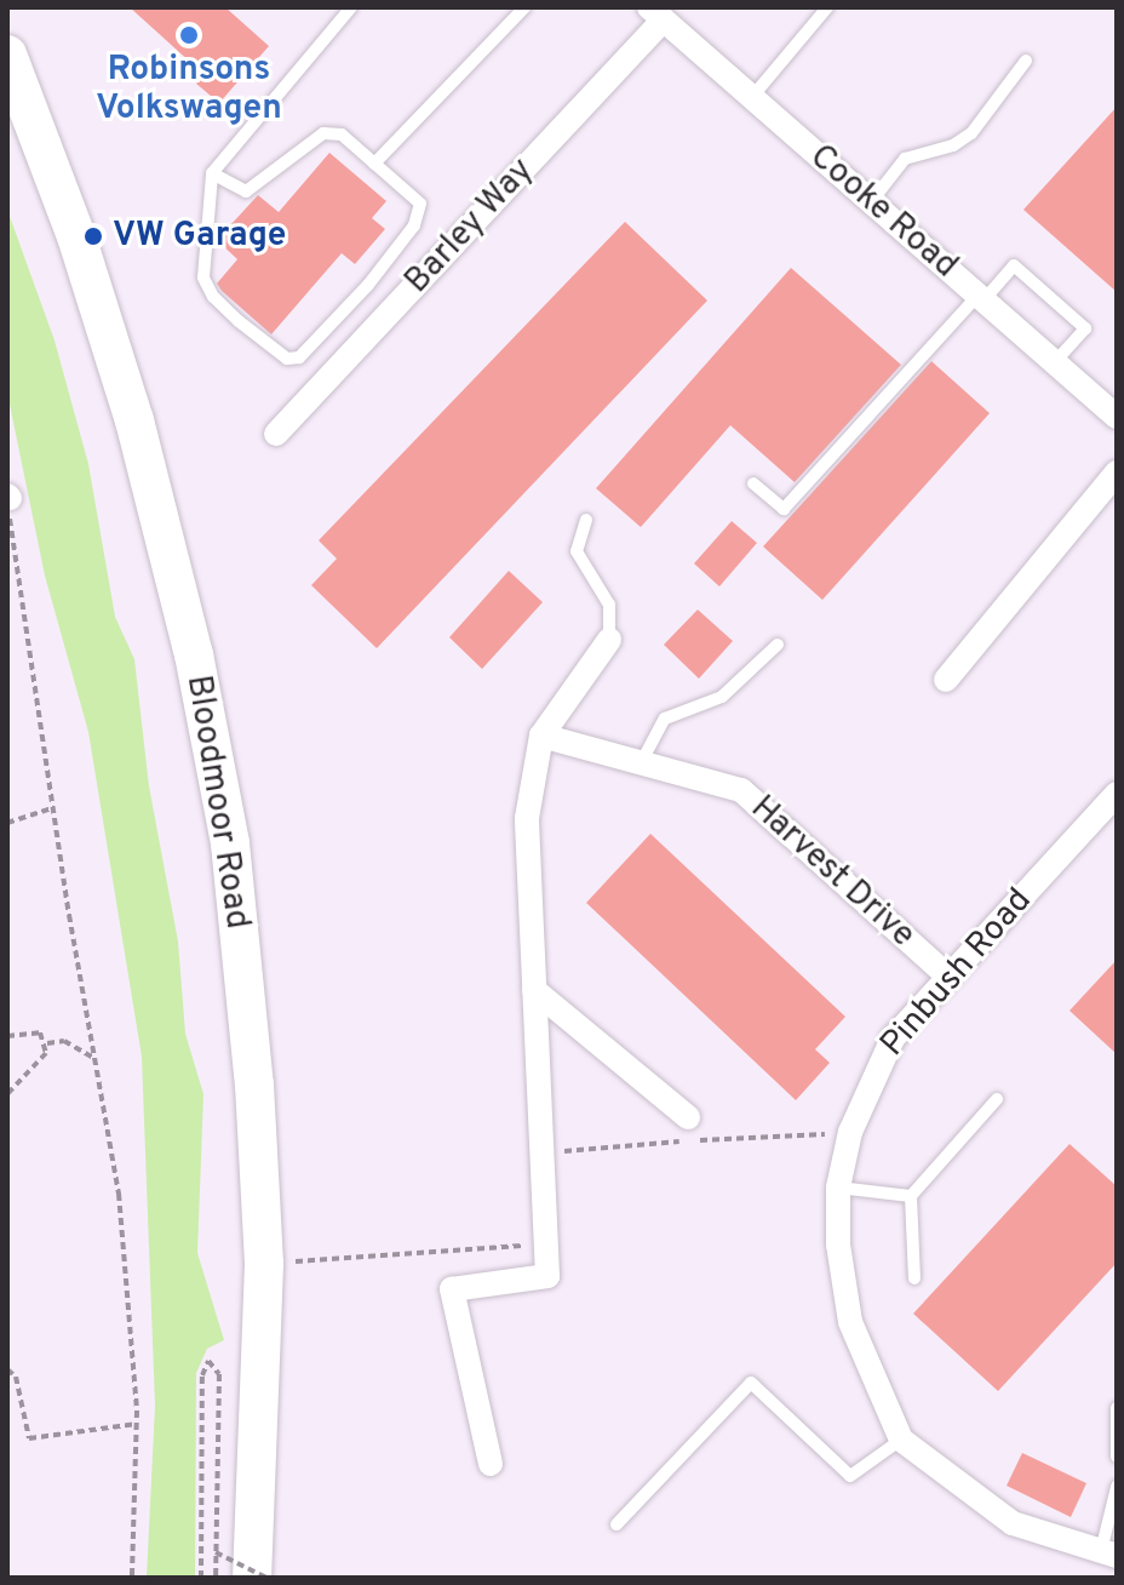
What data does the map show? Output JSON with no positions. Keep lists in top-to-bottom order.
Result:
{
  "streets": {
    "highway": ["Bloodmoor Road"],
    "street": [
      "Cooke Road",
      "Barley Way",
      "Harvest Drive",
      "Pinbush Road"
    ]
  },
  "crossings": [
    ["Cooke Road", "Barley Way"],
    ["Harvest Drive", "Pinbush Road"]
  ],
  "places": ["Robinsons Volkswagen", "VW Garage"]
}
